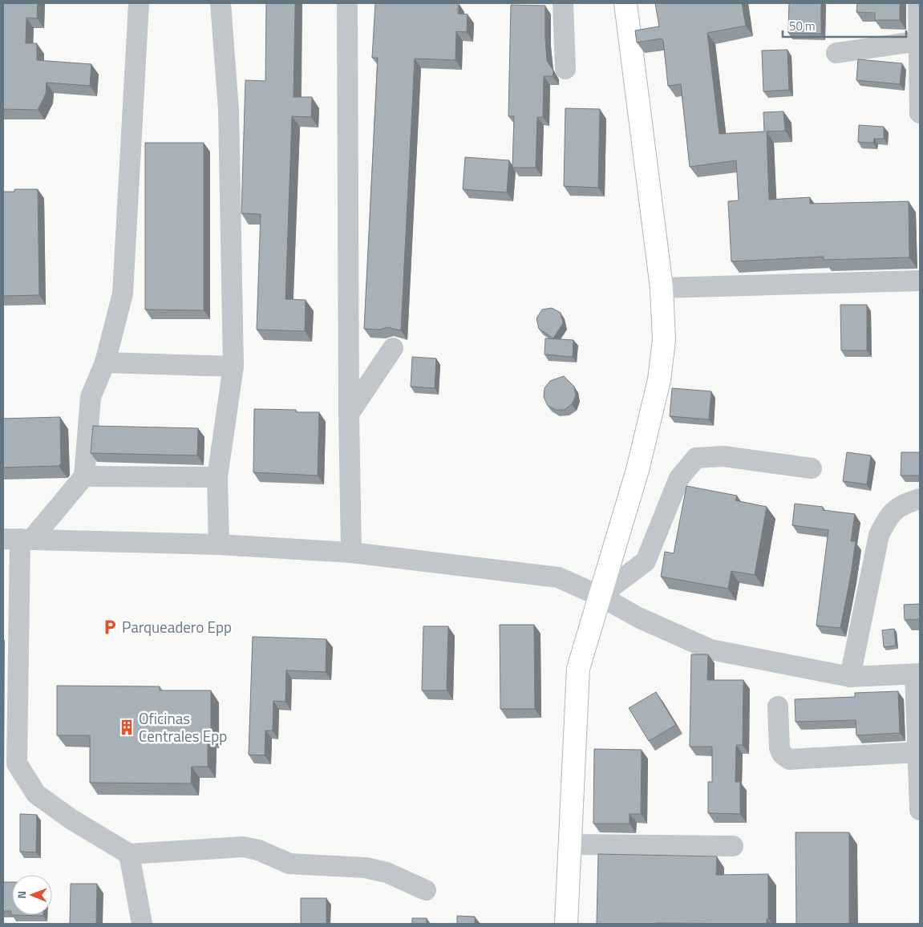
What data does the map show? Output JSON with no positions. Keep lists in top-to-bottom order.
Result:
{
  "places": {
    "parking": ["Parqueadero Epp"],
    "building": ["Oficinas Centrales Epp"]
  },
  "scale_bar": "50 m",
  "north": "left"
}
